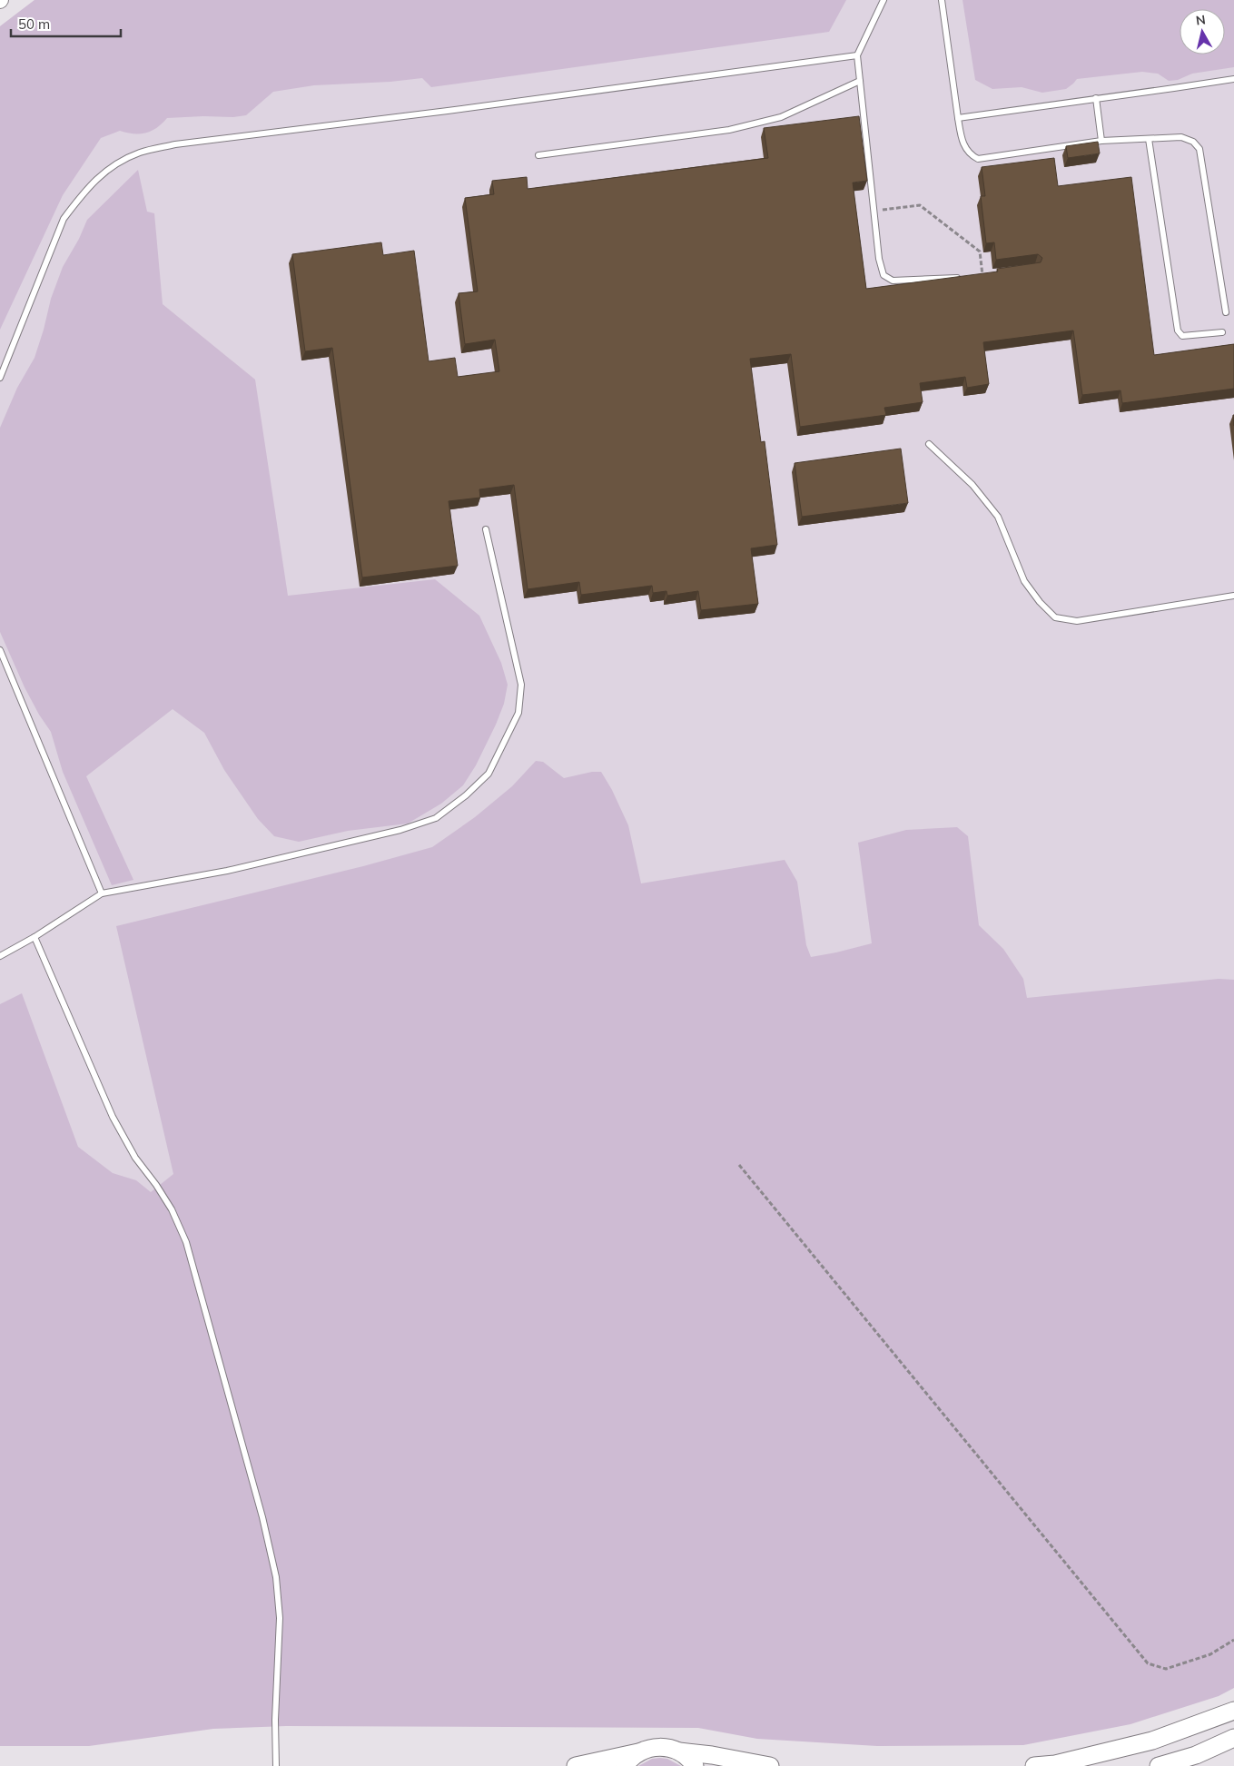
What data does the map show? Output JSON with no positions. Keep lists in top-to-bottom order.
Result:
{
  "scale_bar": "50 m",
  "north": "top"
}
